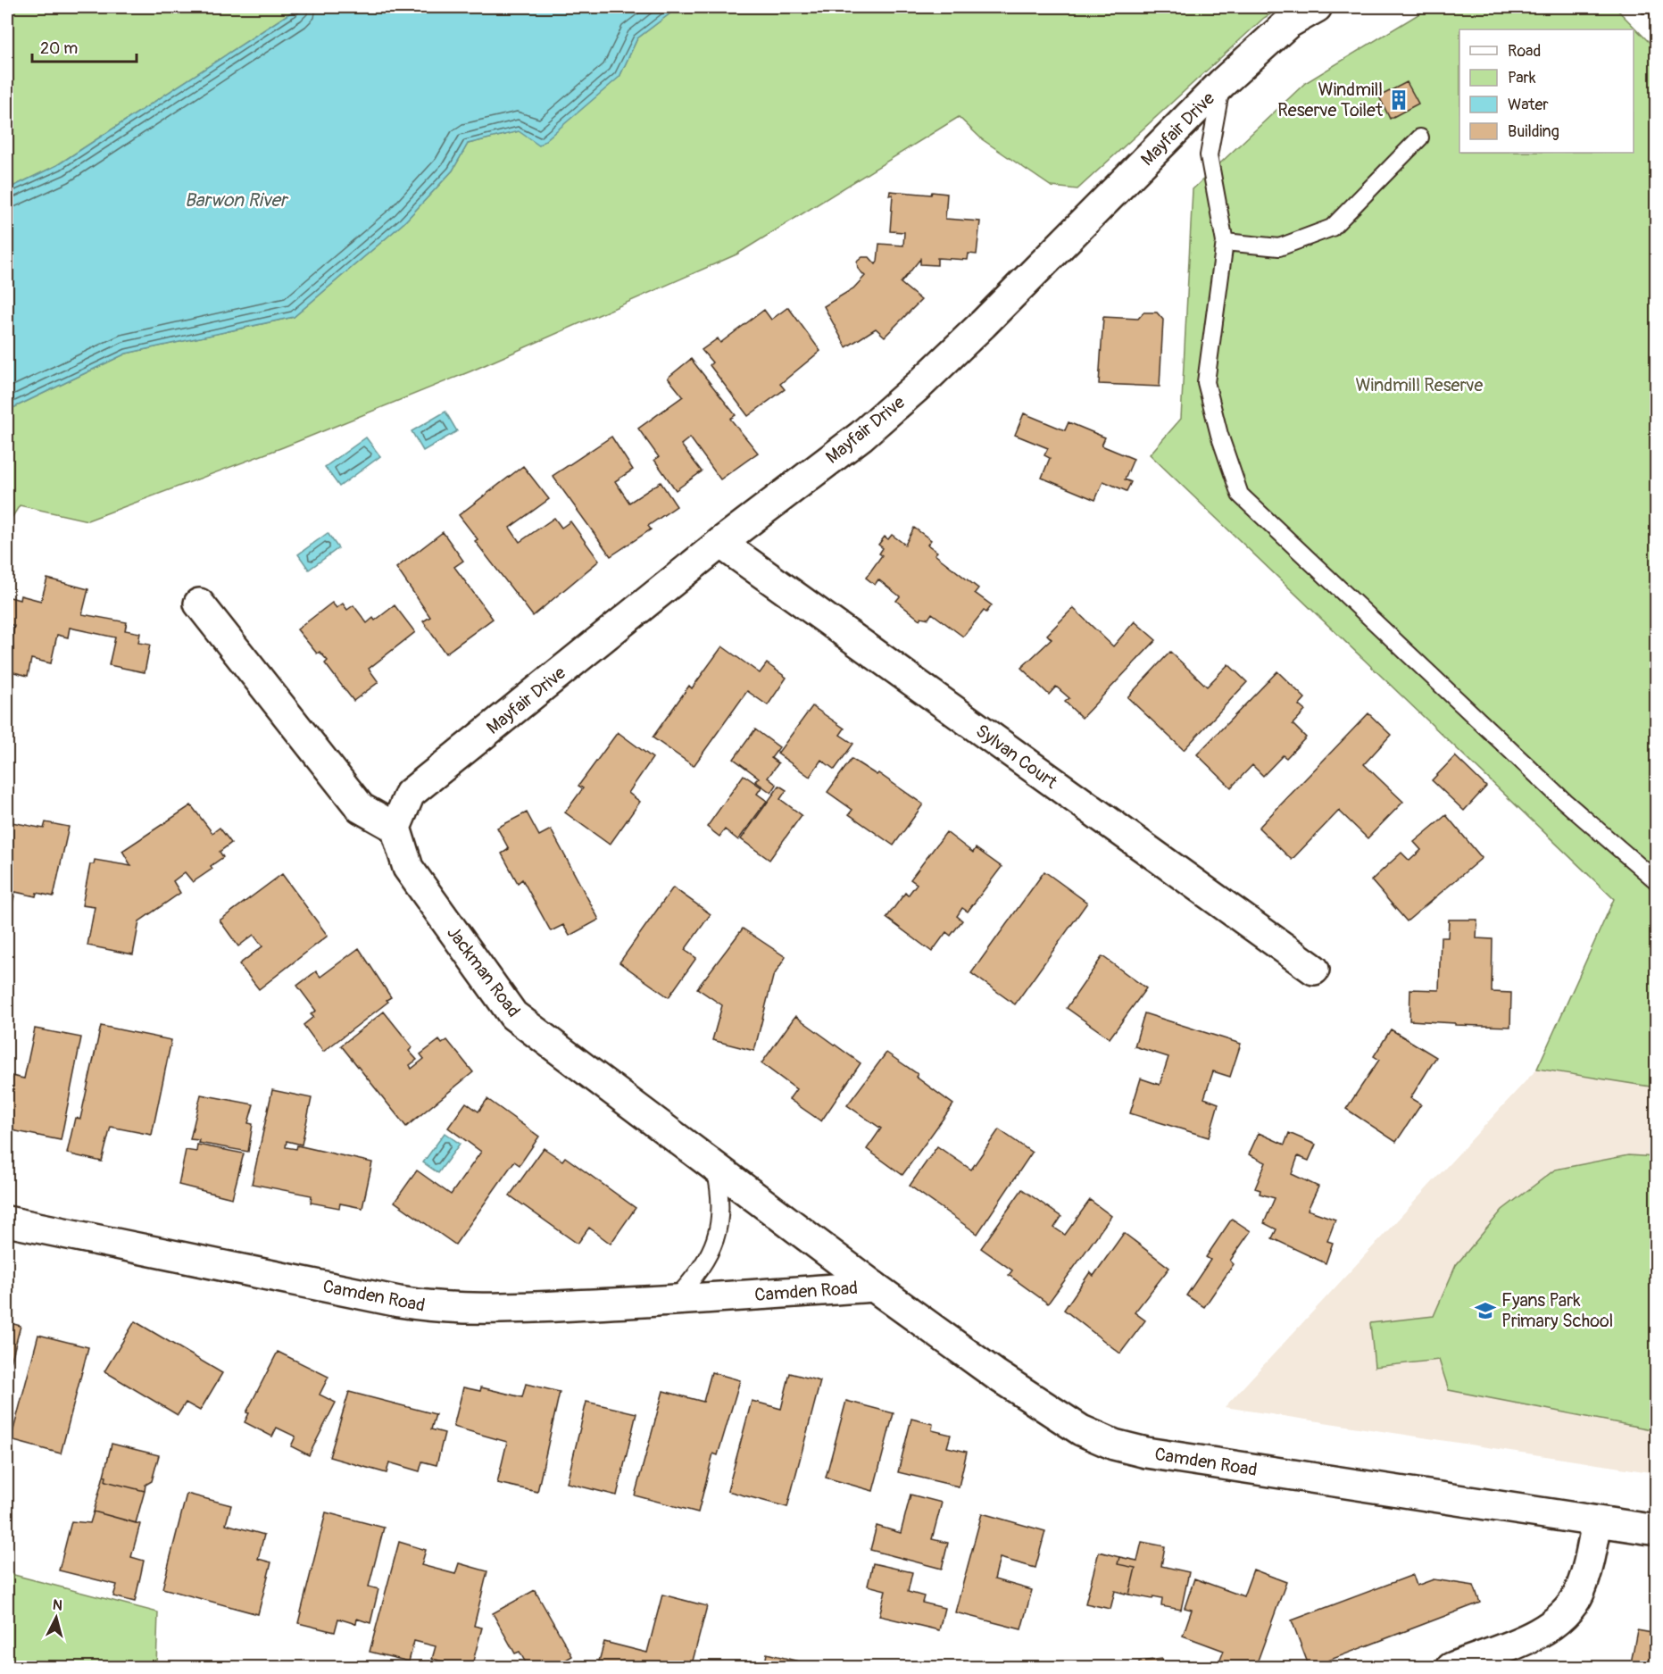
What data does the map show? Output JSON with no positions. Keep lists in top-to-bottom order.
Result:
{
  "streets": {
    "street": [
      "Mayfair Drive",
      "Sylvan Court",
      "Jackman Road",
      "Camden Road"
    ]
  },
  "crossings": [
    ["Mayfair Drive", "Sylvan Court"],
    ["Mayfair Drive", "Jackman Road"],
    ["Jackman Road", "Camden Road"]
  ],
  "water": ["Barwon River"],
  "parks": ["Windmill Reserve"],
  "places": {
    "building": ["Windmill Reserve Toilet"],
    "school or university": ["Fyans Park Primary School"]
  },
  "legend": [
    "Road",
    "Park",
    "Water",
    "Building"
  ],
  "scale_bar": "20 m",
  "north": "top"
}
